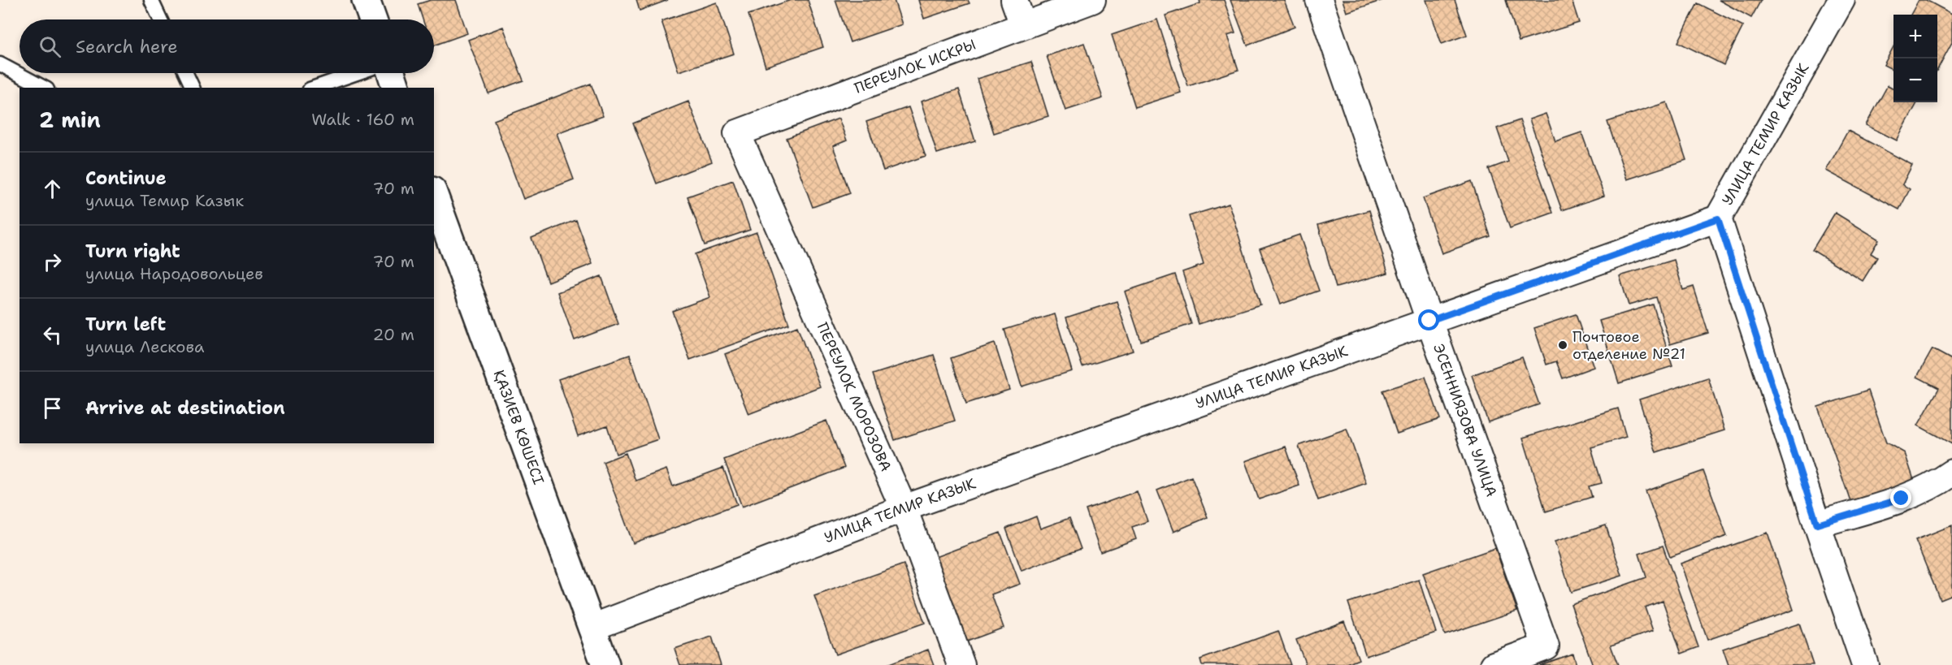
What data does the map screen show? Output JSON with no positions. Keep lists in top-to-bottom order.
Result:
{
  "streets": {
    "street": [
      "ПЕРЕУЛОК ИСКРЫ",
      "УЛИЦА ТЕМИР КАЗЫК",
      "ПЕРЕУЛОК МОРОЗОВА",
      "ЭСЕННИЯЗОВА УЛИЦА",
      "ҚАЗИЕВ КӨШЕСІ"
    ]
  },
  "crossings": [
    ["ПЕРЕУЛОК ИСКРЫ", "ПЕРЕУЛОК МОРОЗОВА"],
    ["УЛИЦА ТЕМИР КАЗЫК", "ПЕРЕУЛОК МОРОЗОВА"],
    ["УЛИЦА ТЕМИР КАЗЫК", "ЭСЕННИЯЗОВА УЛИЦА"],
    ["УЛИЦА ТЕМИР КАЗЫК", "ҚАЗИЕВ КӨШЕСІ"]
  ],
  "places": ["Почтовое отделение №21"],
  "page": {
    "map_buttons": ["+", "−"],
    "search": "Search here",
    "heading": ["2 min", "Walk · 160 m"],
    "list": [
      ["Continue", "улица Темир Казык", "70 m"],
      ["Turn right", "улица Народовольцев", "70 m"],
      ["Turn left", "улица Лескова", "20 m"],
      "Arrive at destination"
    ]
  }
}
